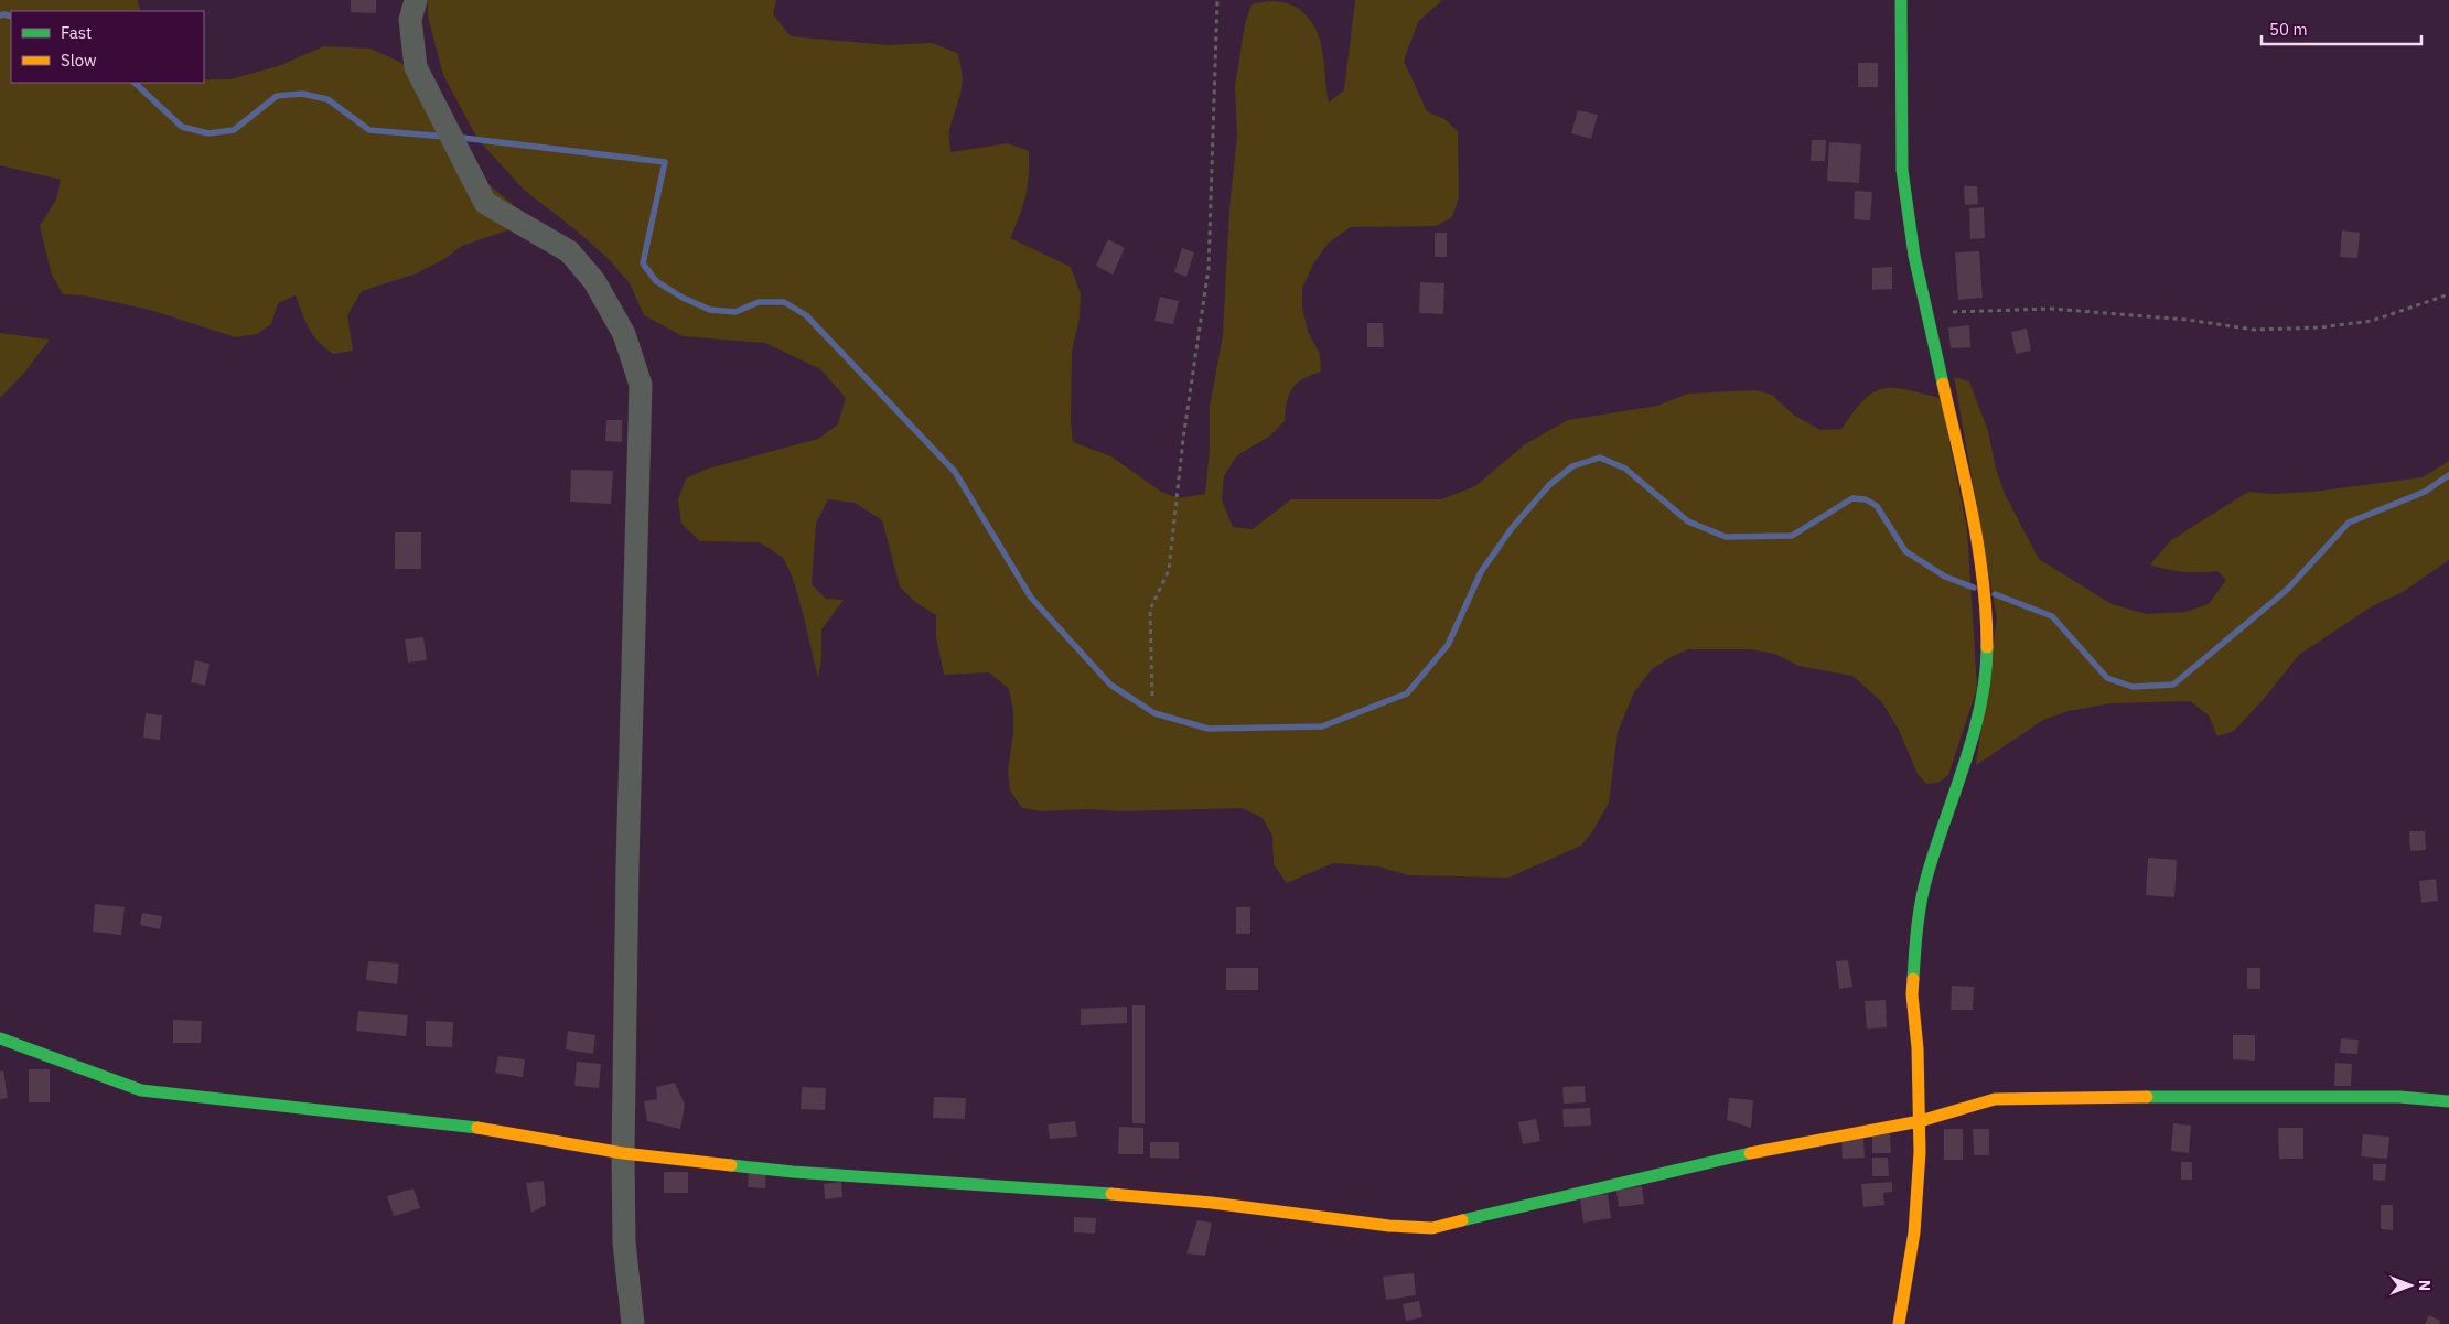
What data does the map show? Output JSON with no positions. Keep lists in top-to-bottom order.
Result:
{
  "legend": ["Fast", "Slow"],
  "scale_bar": "50 m",
  "north": "right"
}
